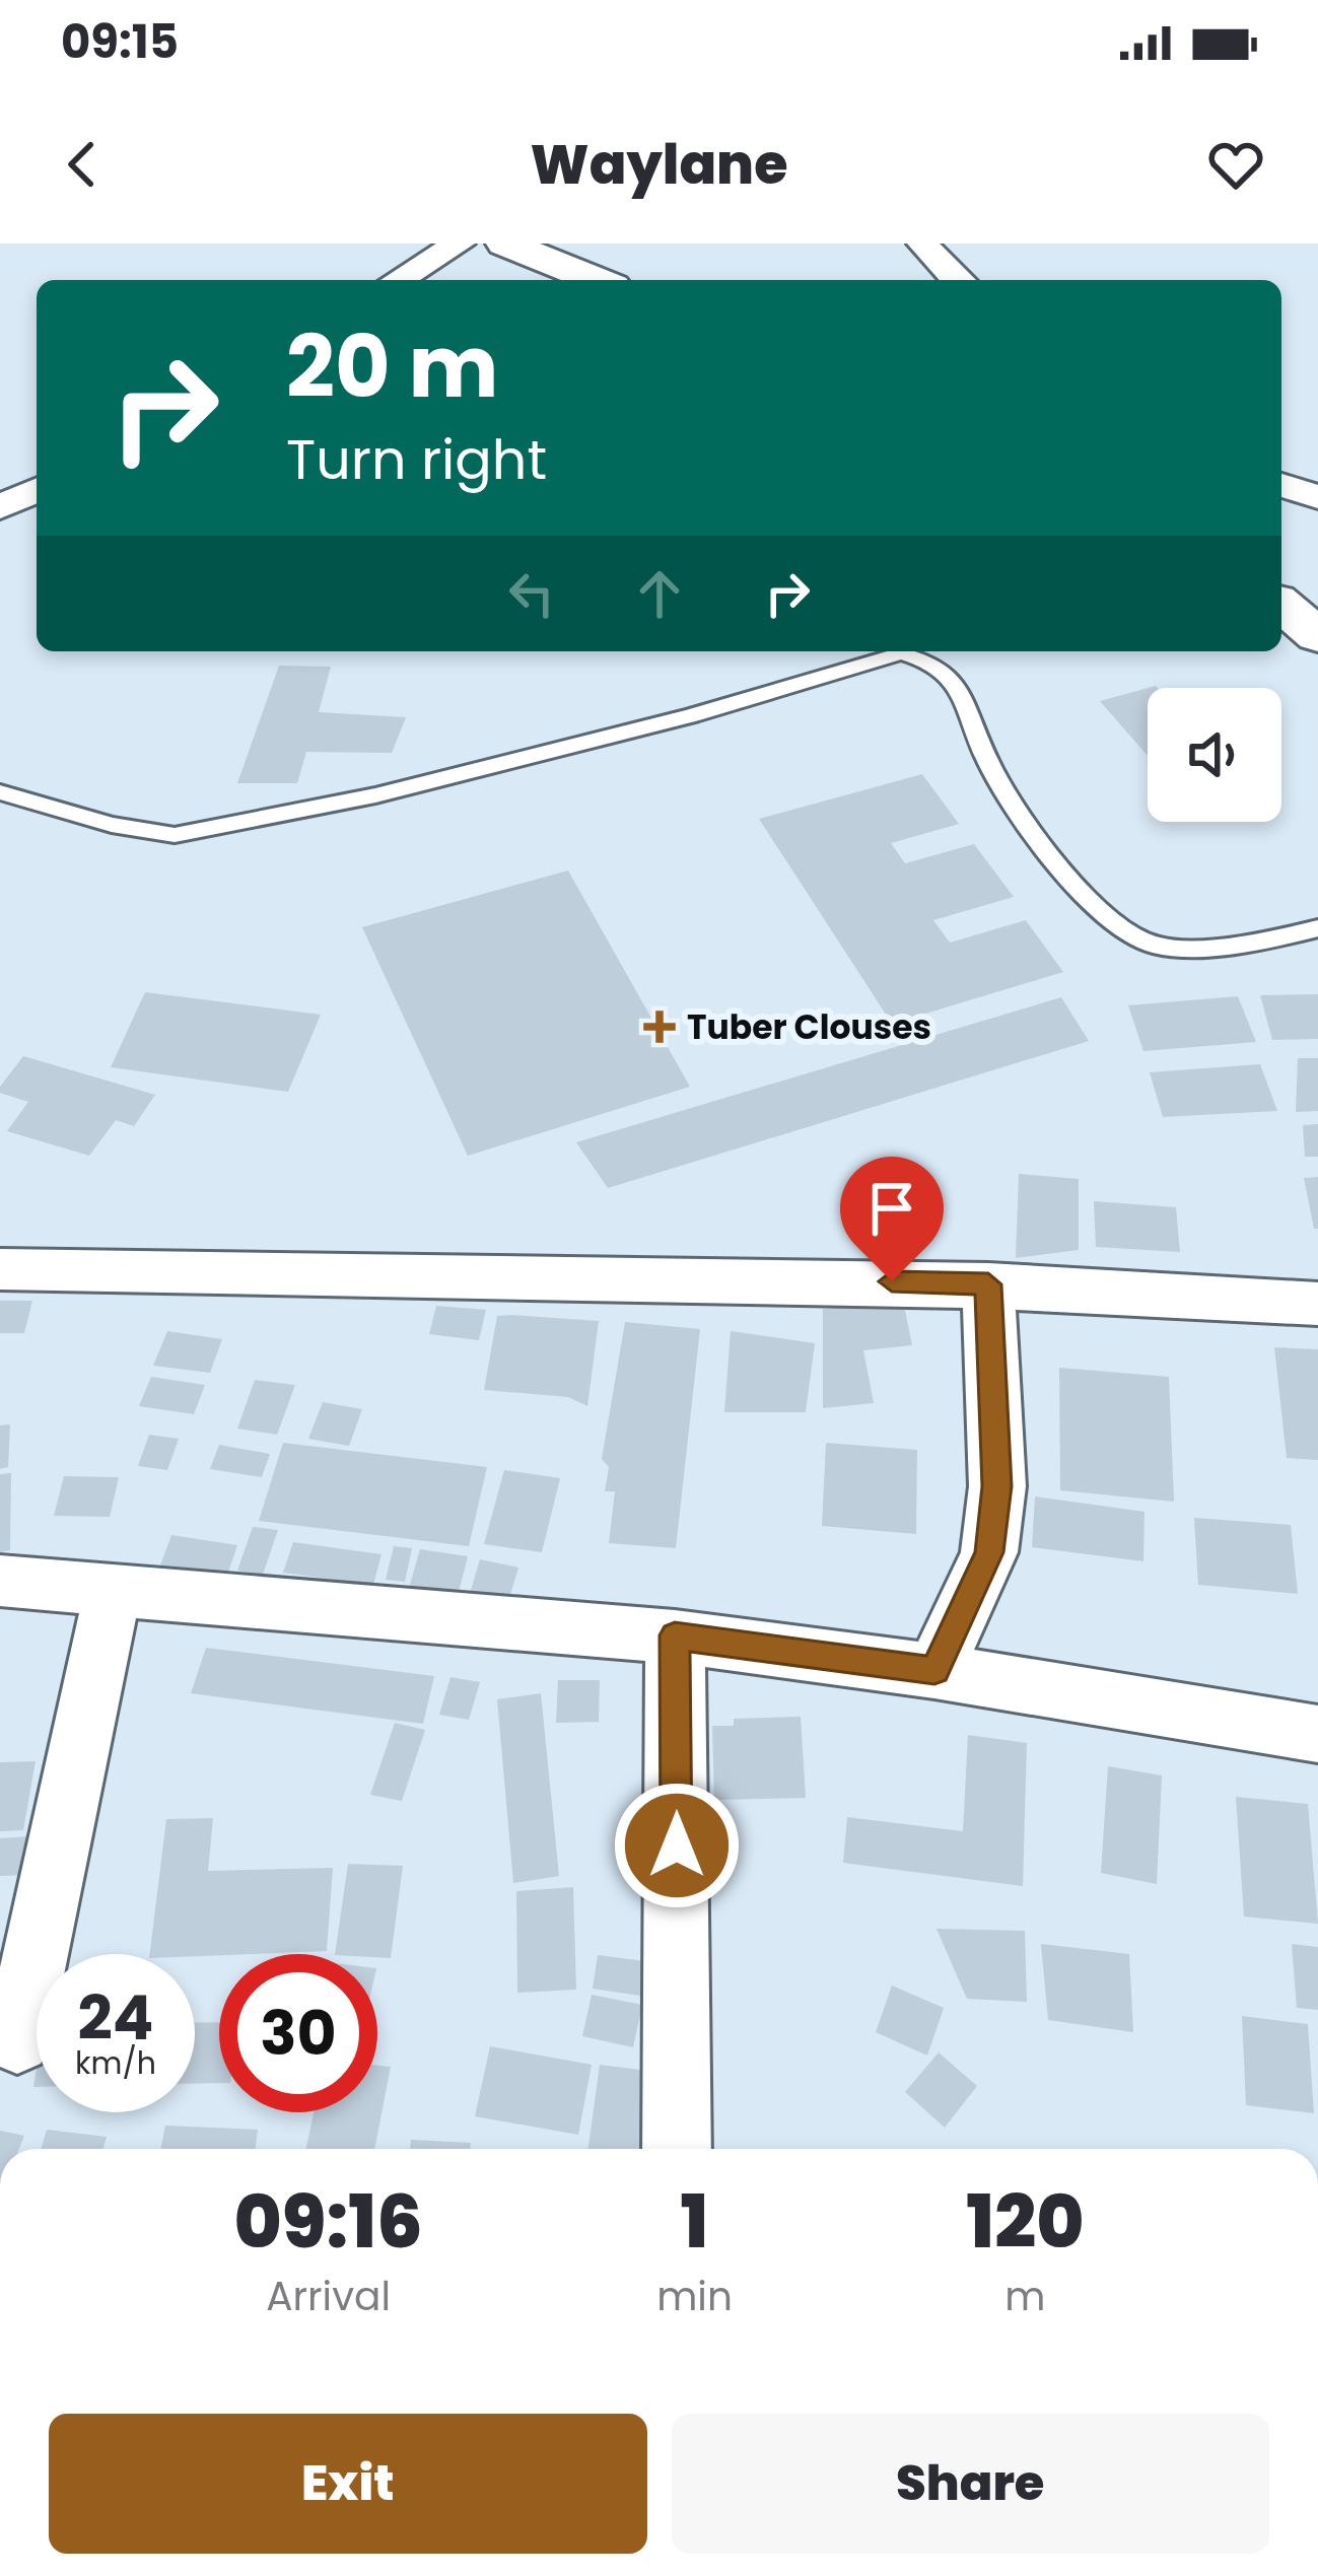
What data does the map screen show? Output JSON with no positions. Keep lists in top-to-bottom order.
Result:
{
  "places": {
    "health": ["Tuber Clouses"]
  },
  "page": {
    "status": "09:15",
    "header": "Waylane",
    "turn": ["20 m", "Turn right"],
    "speed": "24 km/h",
    "limit": "30",
    "eta": [
      "09:16",
      "Arrival",
      "1",
      "min",
      "120",
      "m"
    ],
    "buttons": ["Exit", "Share"]
  }
}
